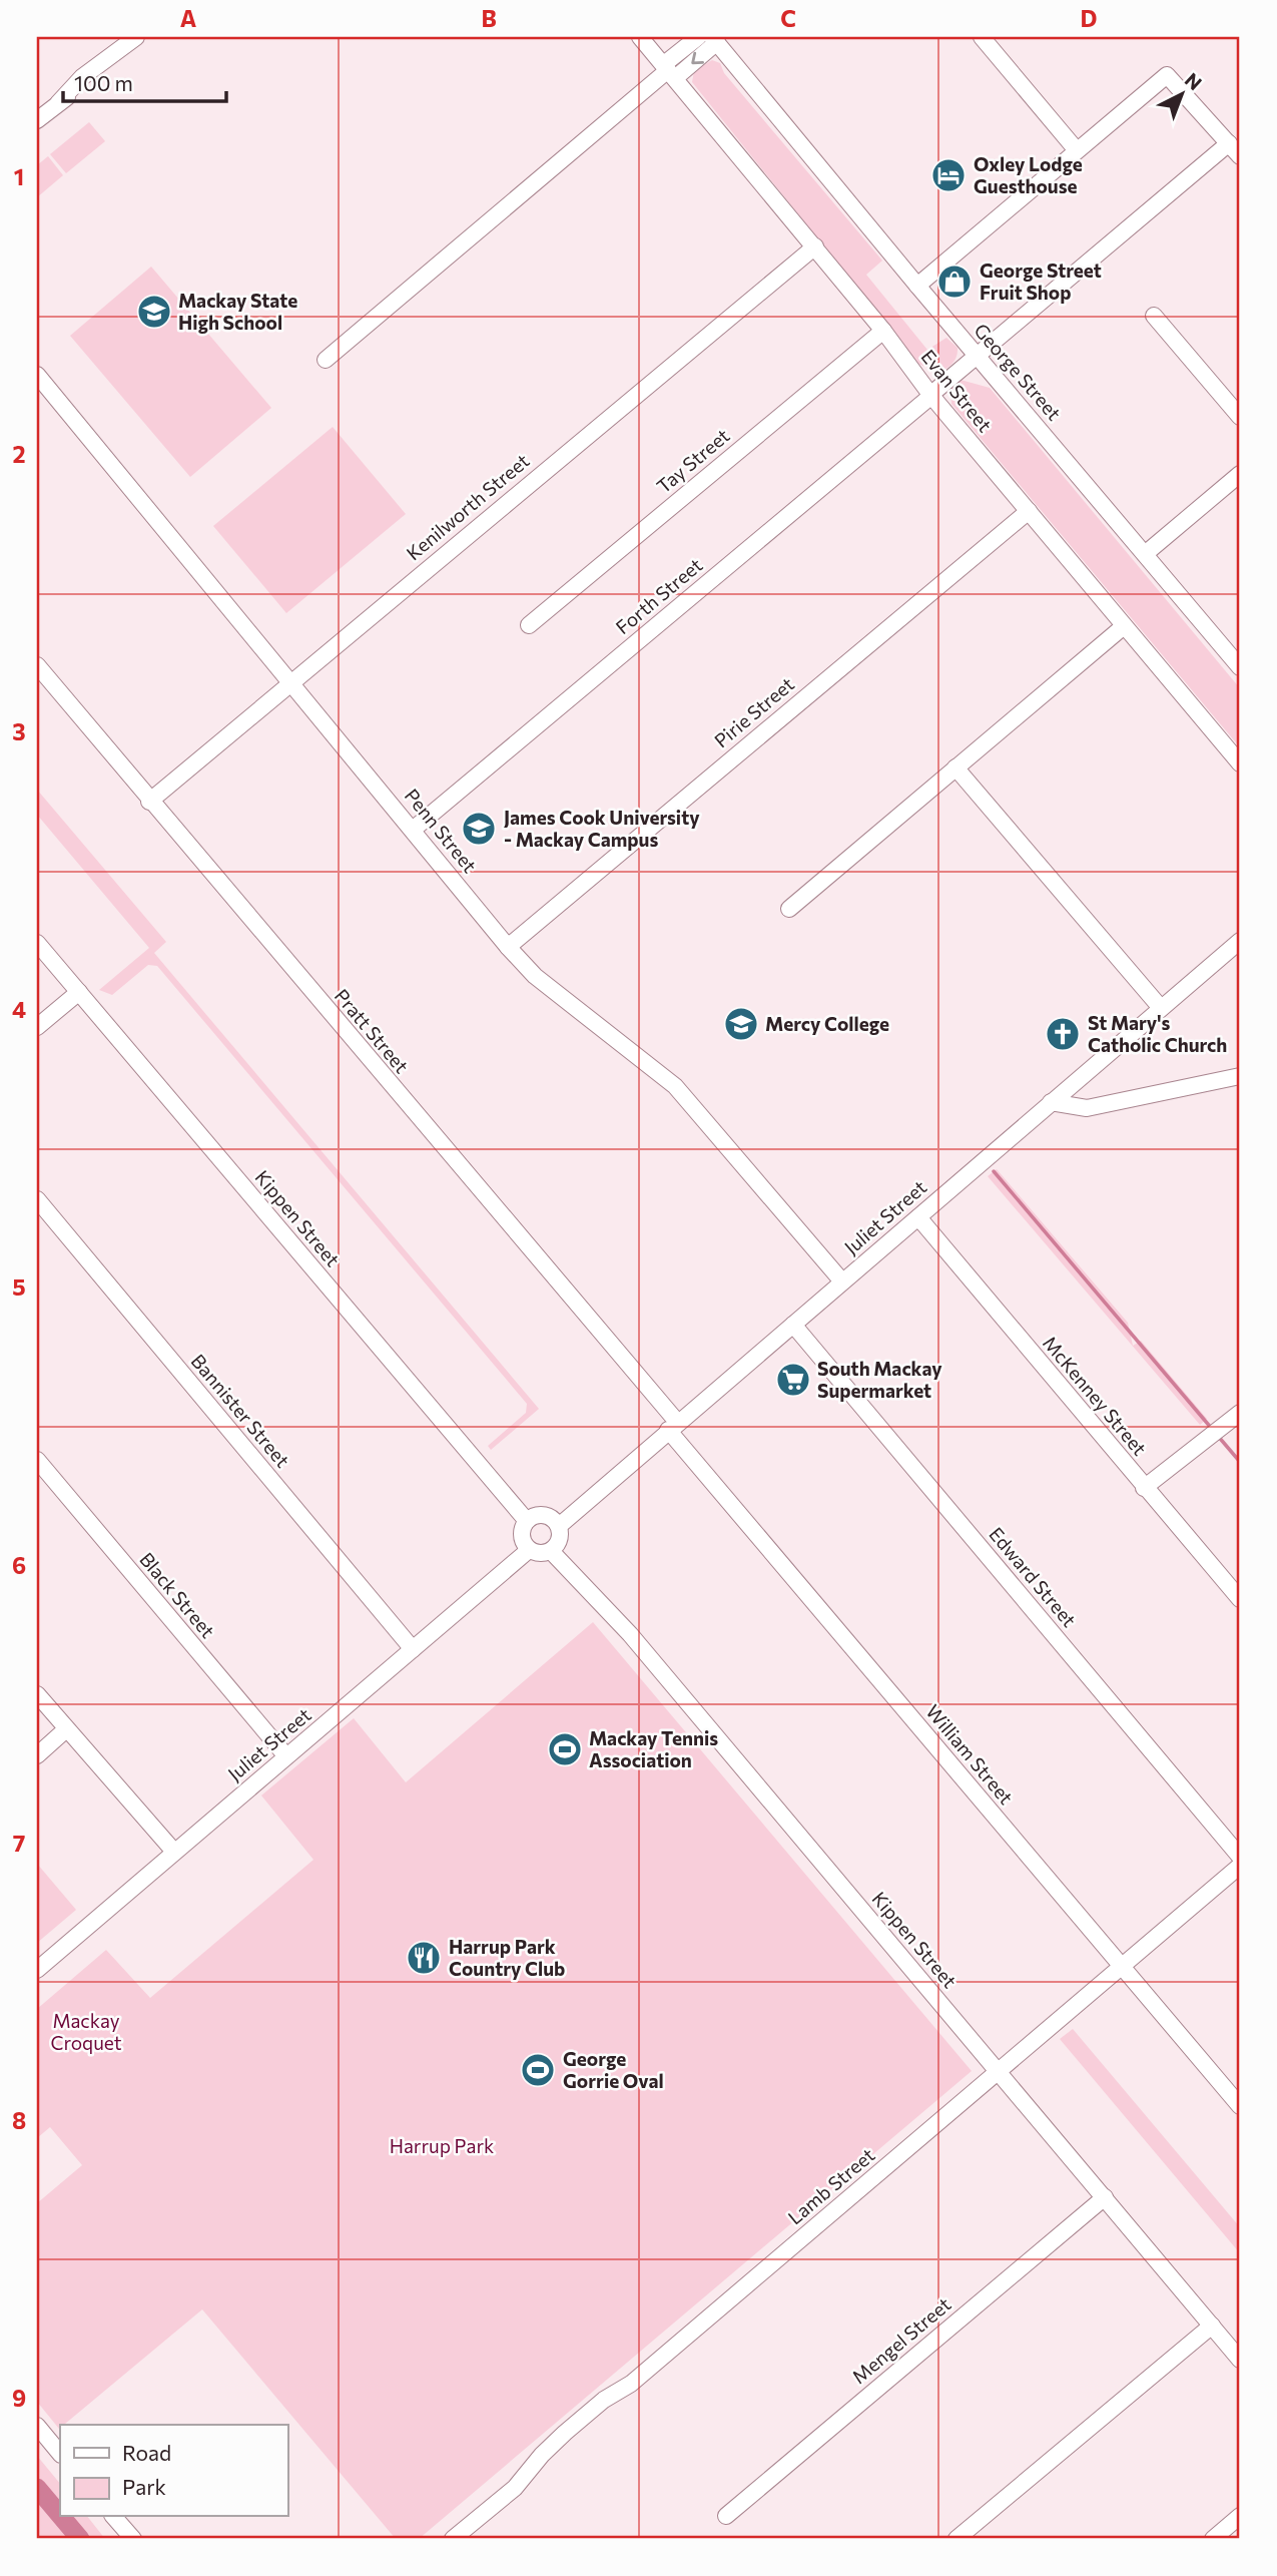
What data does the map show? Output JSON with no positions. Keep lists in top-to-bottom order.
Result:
{
  "streets": {
    "street": [
      "George Street",
      "Evan Street",
      "Tay Street",
      "Kenilworth Street",
      "Forth Street",
      "Pirie Street",
      "Penn Street",
      "Pratt Street",
      "Juliet Street",
      "Kippen Street",
      "McKenney Street",
      "Bannister Street",
      "Edward Street",
      "Black Street",
      "William Street",
      "Lamb Street",
      "Mengel Street"
    ]
  },
  "crossings": [
    ["George Street", "Forth Street"],
    ["Evan Street", "Tay Street"],
    ["Evan Street", "Kenilworth Street"],
    ["Evan Street", "Forth Street"],
    ["Evan Street", "Pirie Street"],
    ["Kenilworth Street", "Penn Street"],
    ["Kenilworth Street", "Pratt Street"],
    ["Forth Street", "Penn Street"],
    ["Pirie Street", "Penn Street"],
    ["Penn Street", "Juliet Street"],
    ["Pratt Street", "Juliet Street"],
    ["Pratt Street", "William Street"],
    ["Juliet Street", "Kippen Street"],
    ["Juliet Street", "McKenney Street"],
    ["Juliet Street", "Bannister Street"],
    ["Juliet Street", "Edward Street"],
    ["Juliet Street", "Black Street"],
    ["Juliet Street", "William Street"],
    ["Kippen Street", "Lamb Street"],
    ["Kippen Street", "Mengel Street"],
    ["William Street", "Lamb Street"]
  ],
  "parks": ["Mackay Croquet", "Harrup Park"],
  "places": {
    "hotel": ["Oxley Lodge Guesthouse"],
    "shop": ["George Street Fruit Shop"],
    "school or university": ["Mackay State High School", "James Cook University - Mackay Campus", "Mercy College"],
    "church": ["St Mary's Catholic Church"],
    "supermarket": ["South Mackay Supermarket"],
    "sports": ["Mackay Tennis Association", "George Gorrie Oval"],
    "restaurant": ["Harrup Park Country Club"]
  },
  "legend": ["Road", "Park"],
  "scale_bar": "100 m",
  "north": "top right",
  "grid": {
    "columns": [
      "A",
      "B",
      "C",
      "D"
    ],
    "rows": [
      "1",
      "2",
      "3",
      "4",
      "5",
      "6",
      "7",
      "8",
      "9"
    ]
  }
}
